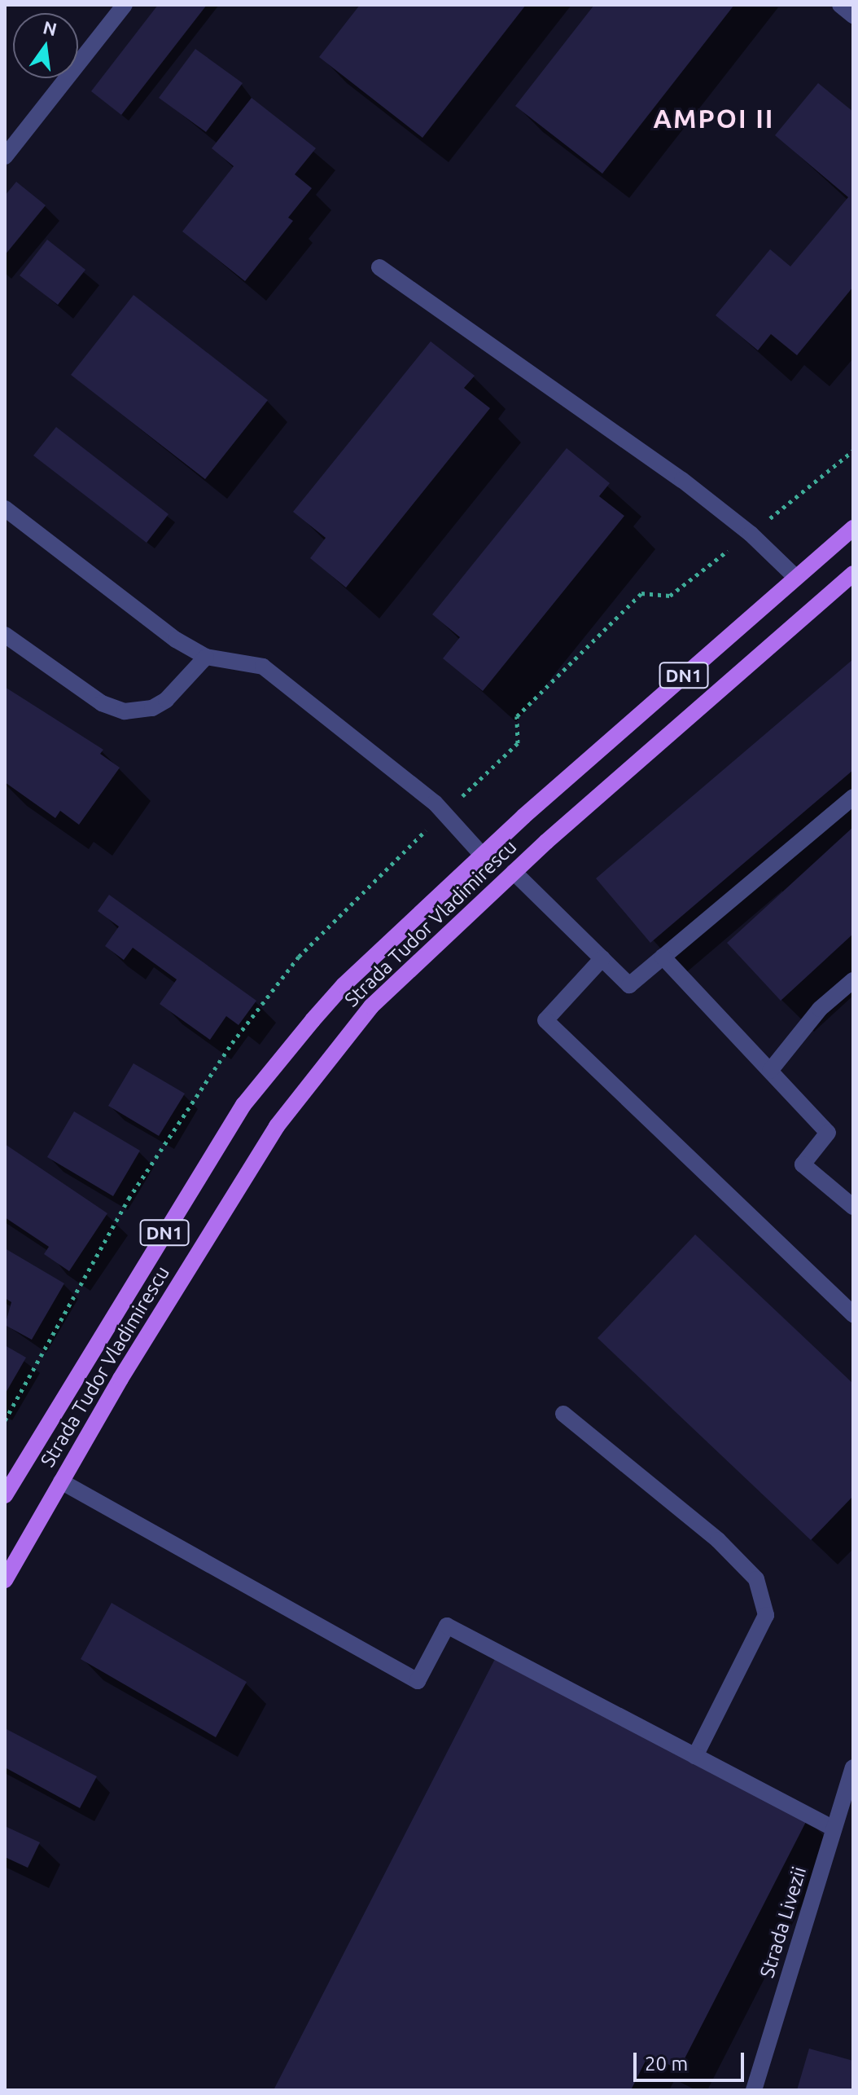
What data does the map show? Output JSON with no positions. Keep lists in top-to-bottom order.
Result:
{
  "streets": {
    "main road": ["DN1", "Strada Tudor Vladimirescu"],
    "street": ["Strada Livezii"]
  },
  "districts": ["AMPOI II"],
  "scale_bar": "20 m",
  "north": "top"
}
